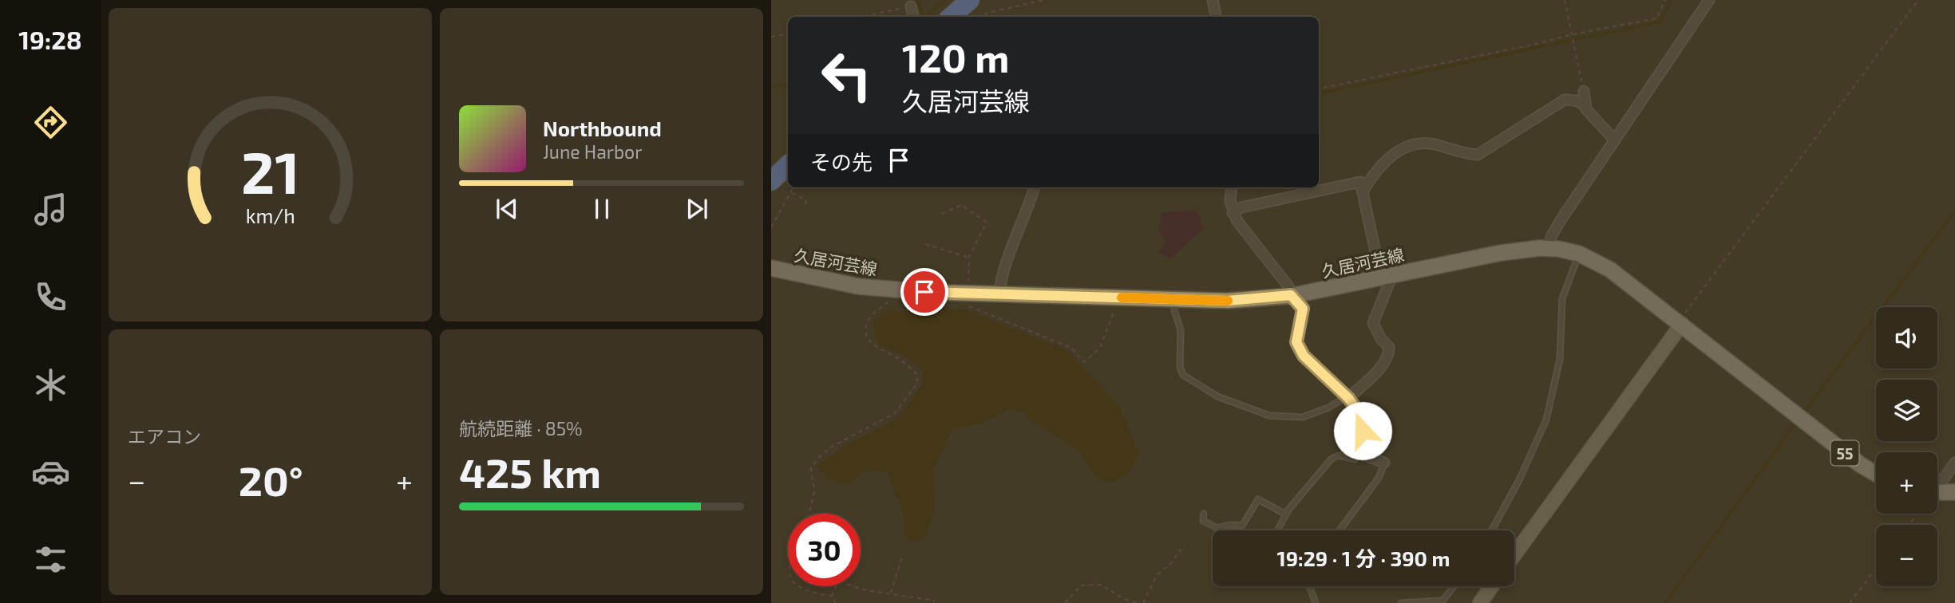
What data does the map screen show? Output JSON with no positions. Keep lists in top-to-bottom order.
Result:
{
  "streets": {
    "main road": ["久居河芸線", "55"]
  },
  "page": {
    "tabs": "19:28",
    "turn": ["120 m", "久居河芸線"],
    "song": ["Northbound", "June Harbor"],
    "then": "その先",
    "map_buttons": ["+", "−"],
    "tile": [
      "エアコン",
      ["航続距離 · 85%", "425 km"]
    ],
    "heat": ["−", "20°", "+"],
    "limit": "30",
    "trip": "19:29 · 1 分 · 390 m",
    "gauge": ["21", "km/h"]
  }
}
